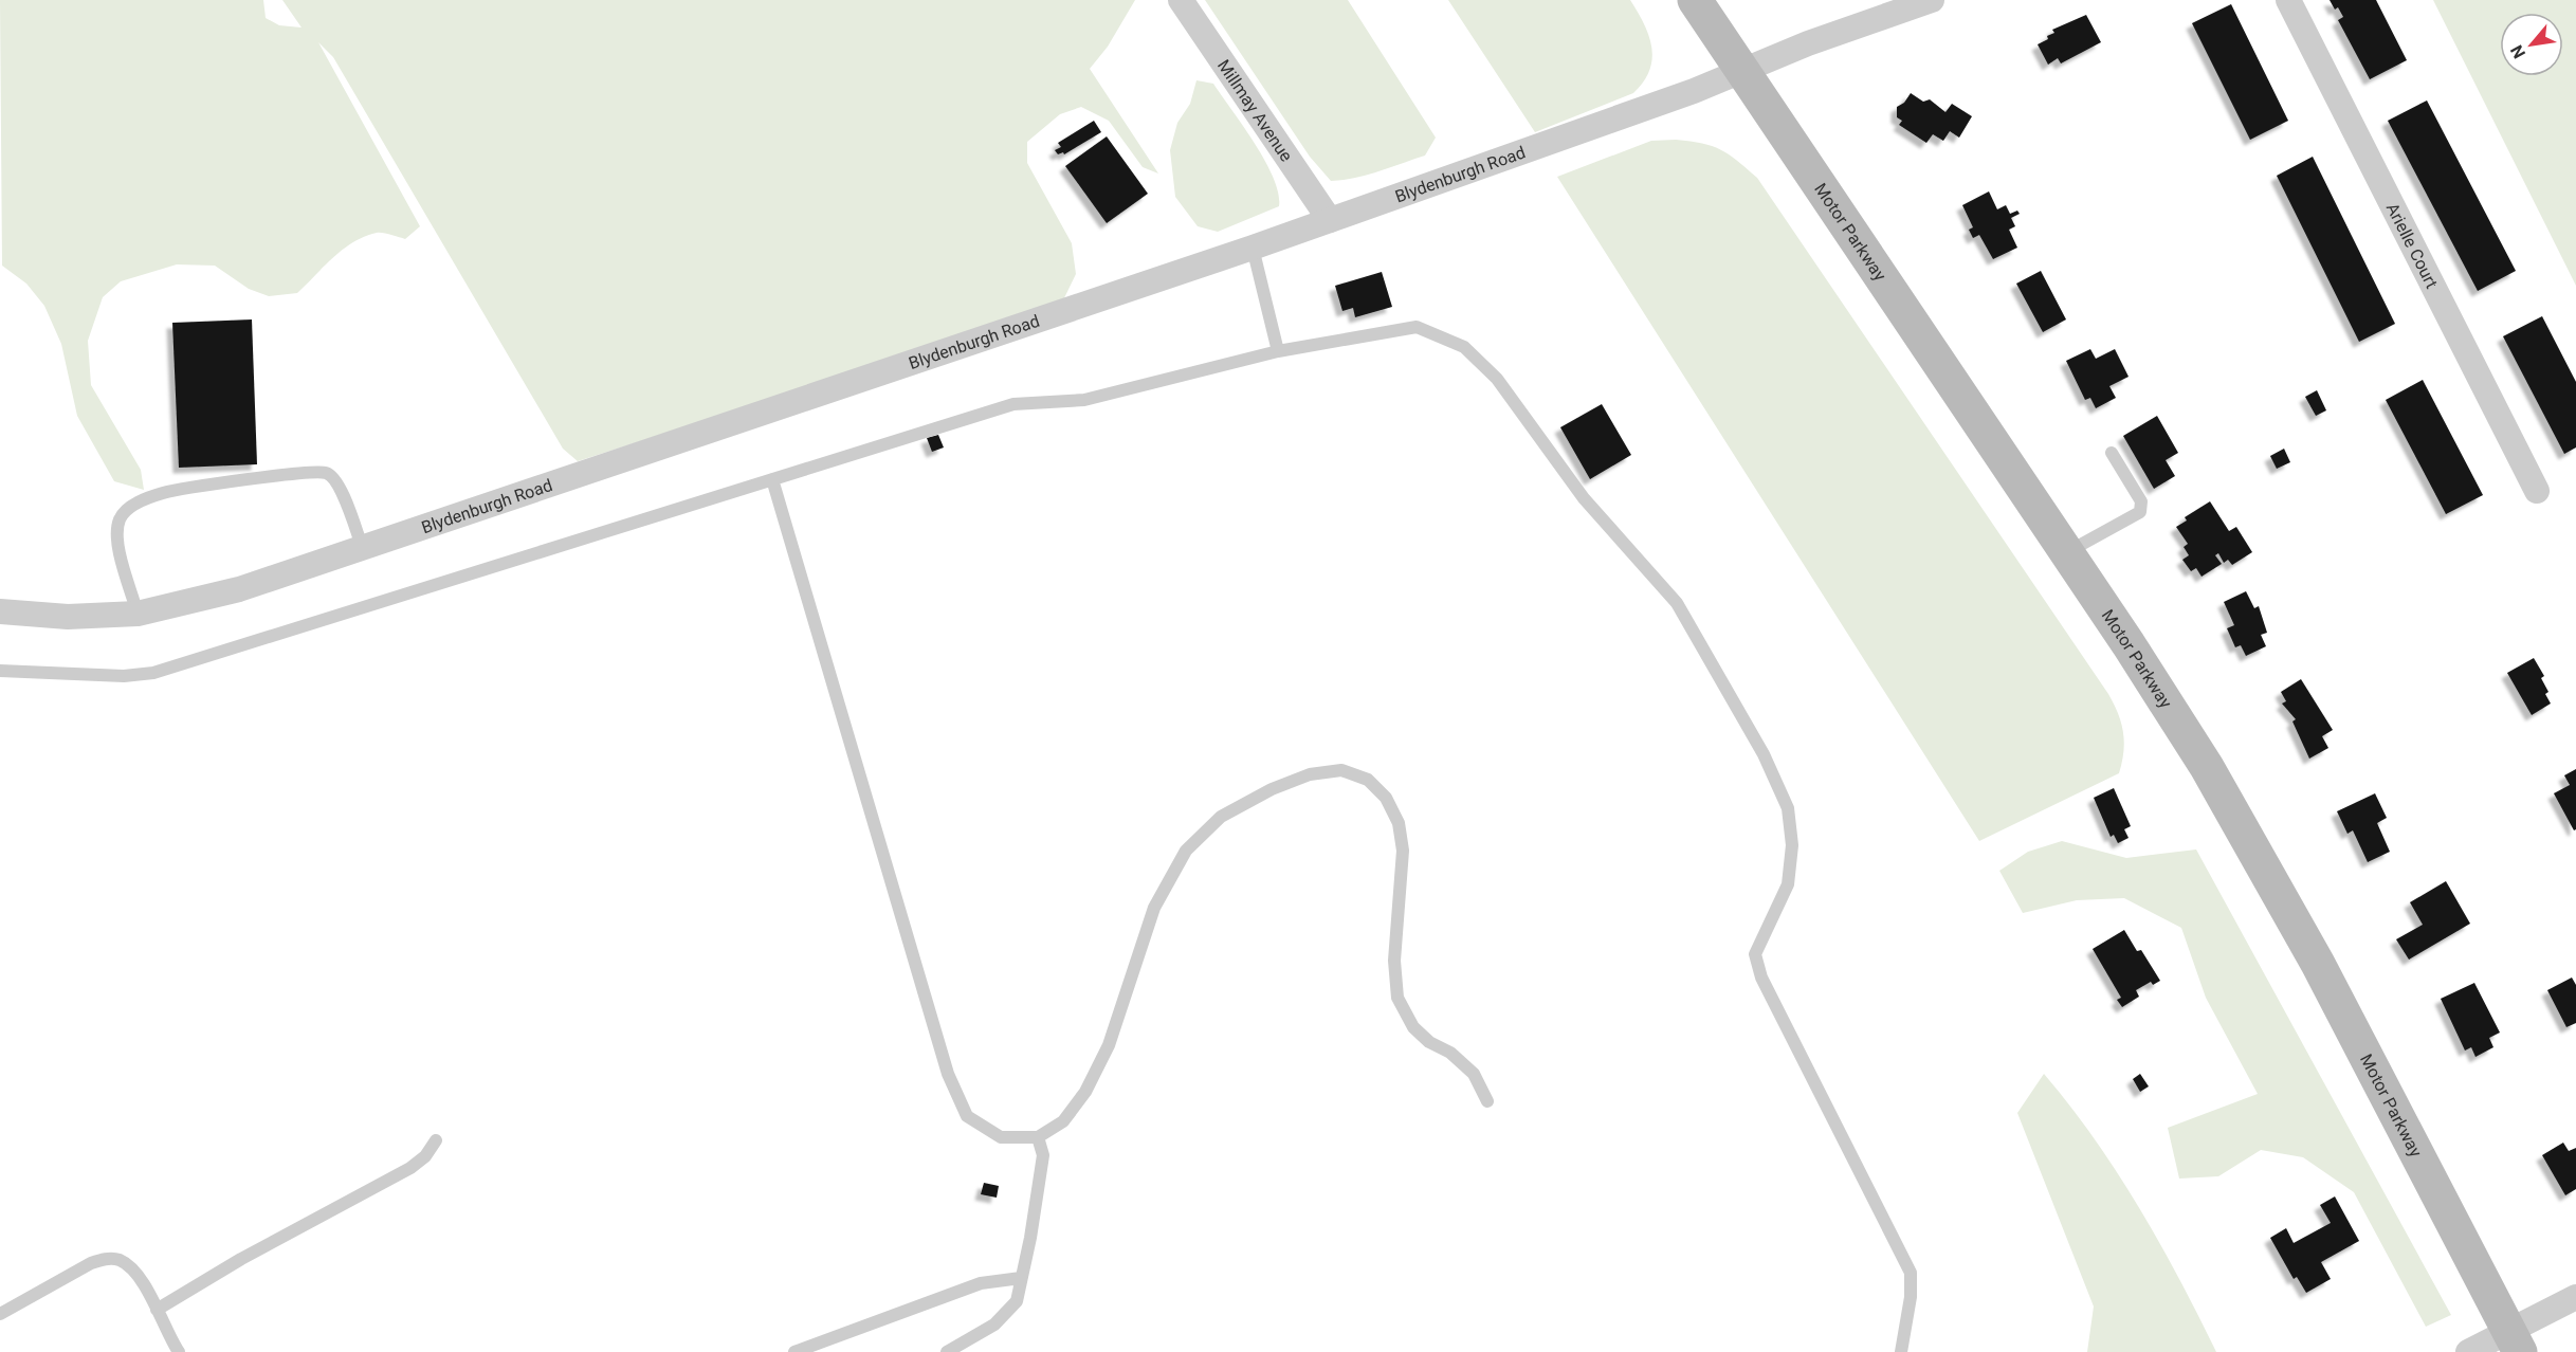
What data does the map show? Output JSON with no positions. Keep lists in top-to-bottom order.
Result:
{
  "streets": {
    "main road": ["Motor Parkway"],
    "street": ["Millmay Avenue", "Blydenburgh Road", "Arielle Court"]
  },
  "crossings": [
    ["Millmay Avenue", "Blydenburgh Road"],
    ["Blydenburgh Road", "Motor Parkway"]
  ],
  "north": "bottom left"
}
